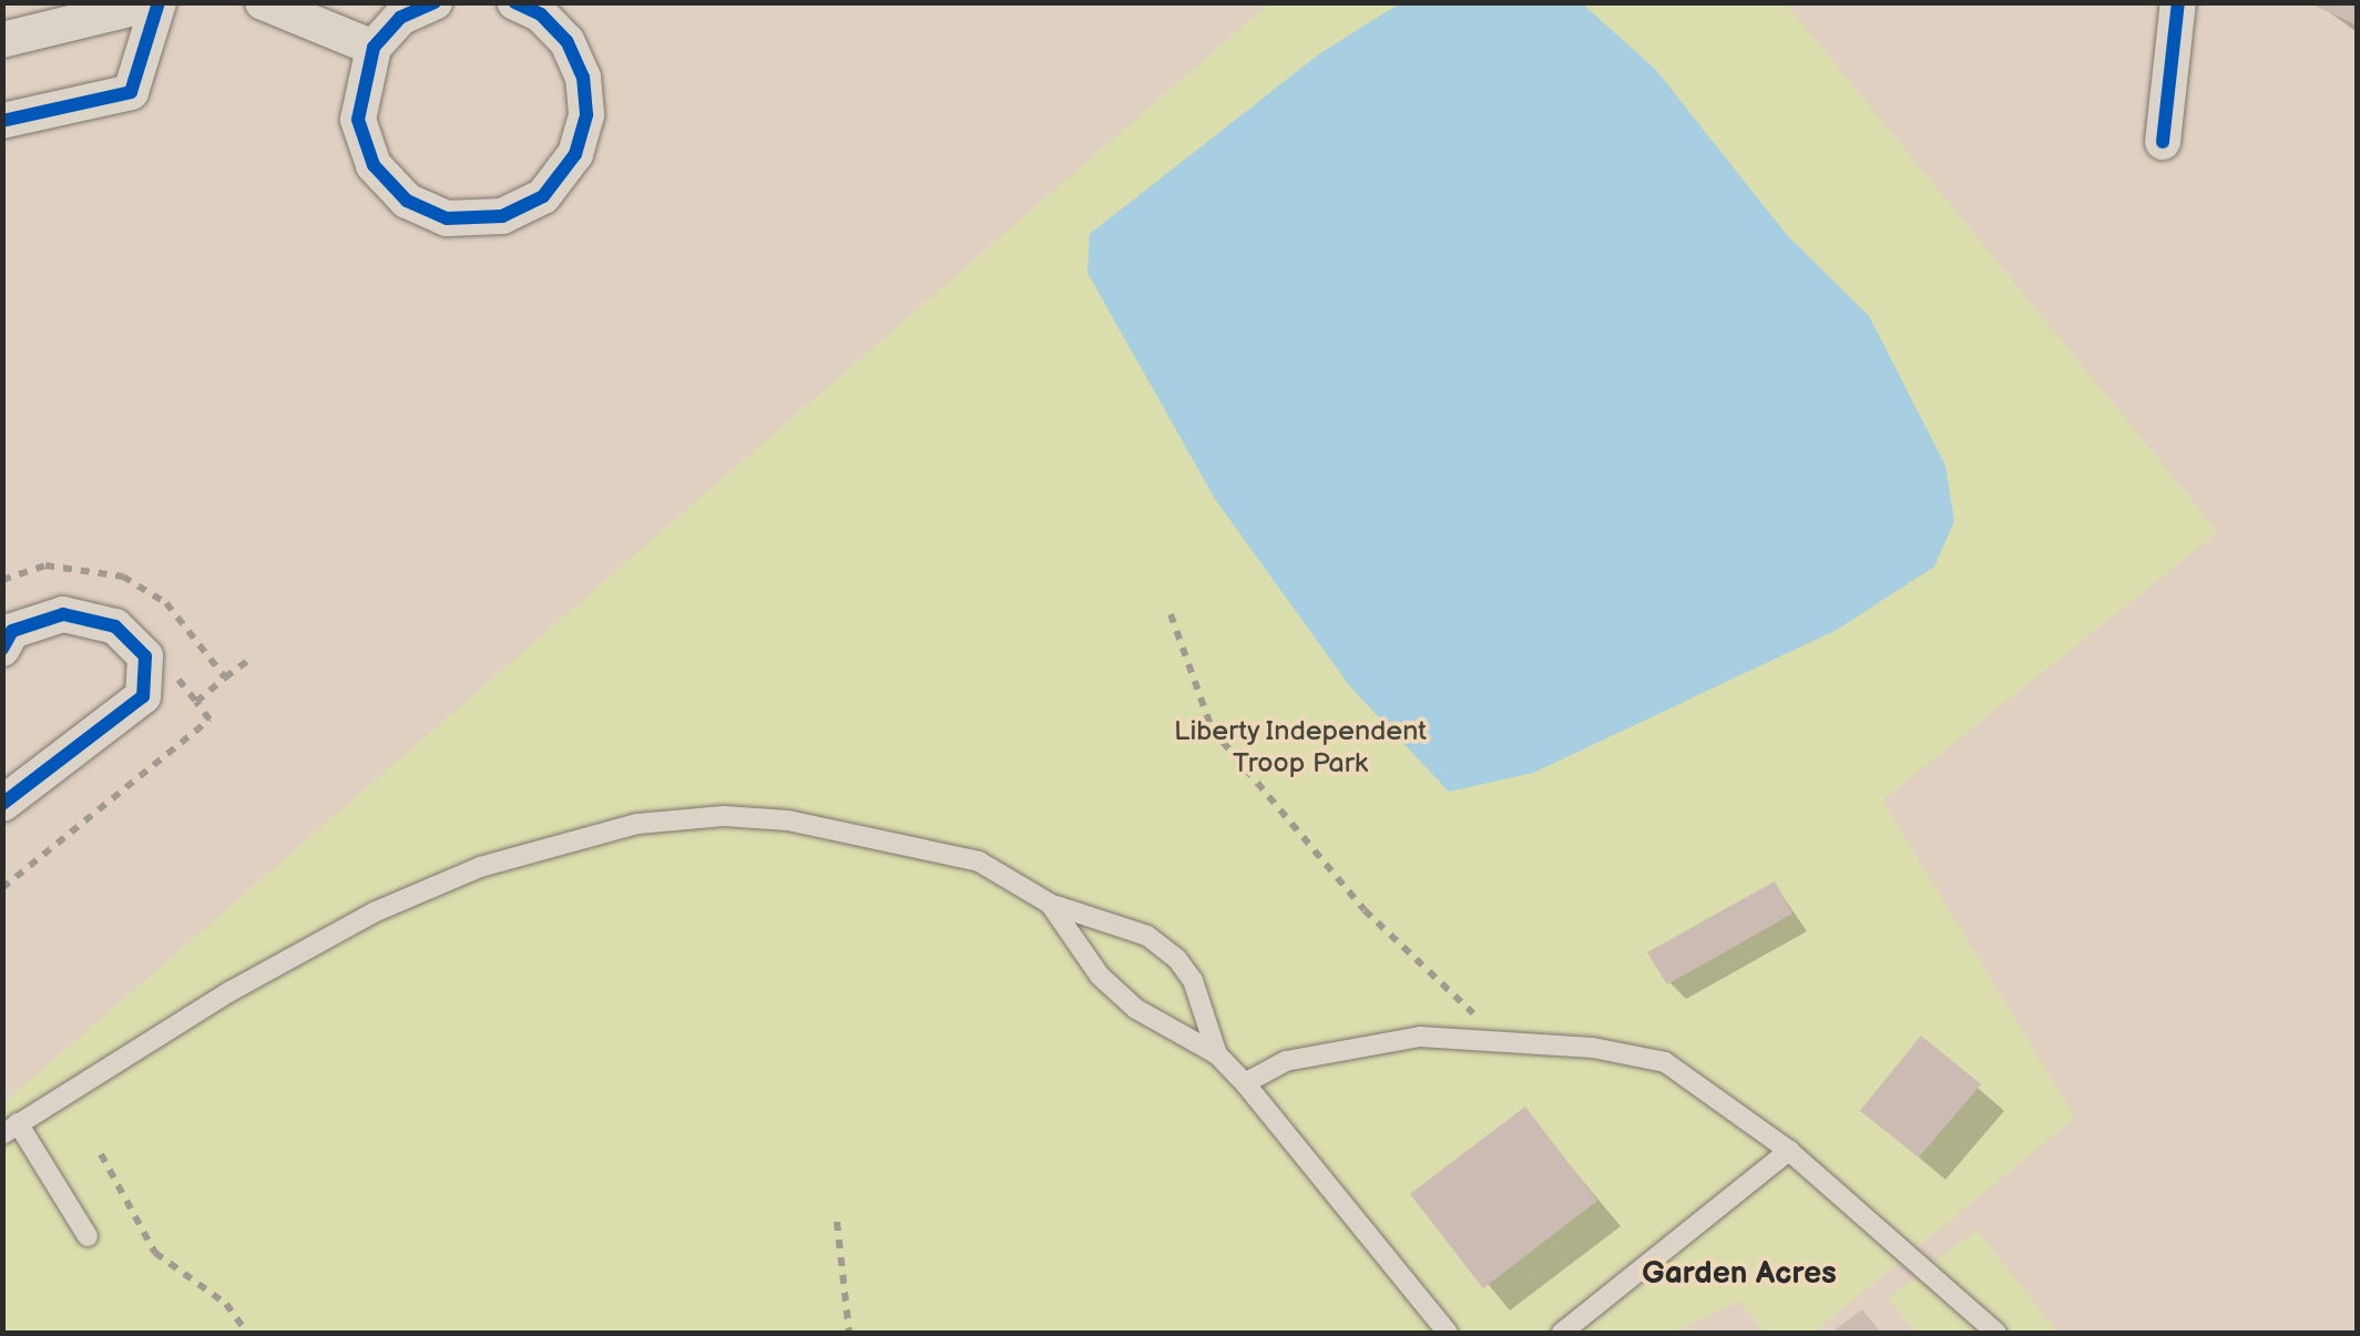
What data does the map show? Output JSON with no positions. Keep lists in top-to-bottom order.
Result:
{
  "districts": ["Garden Acres"],
  "parks": ["Liberty Independent Troop Park"]
}
